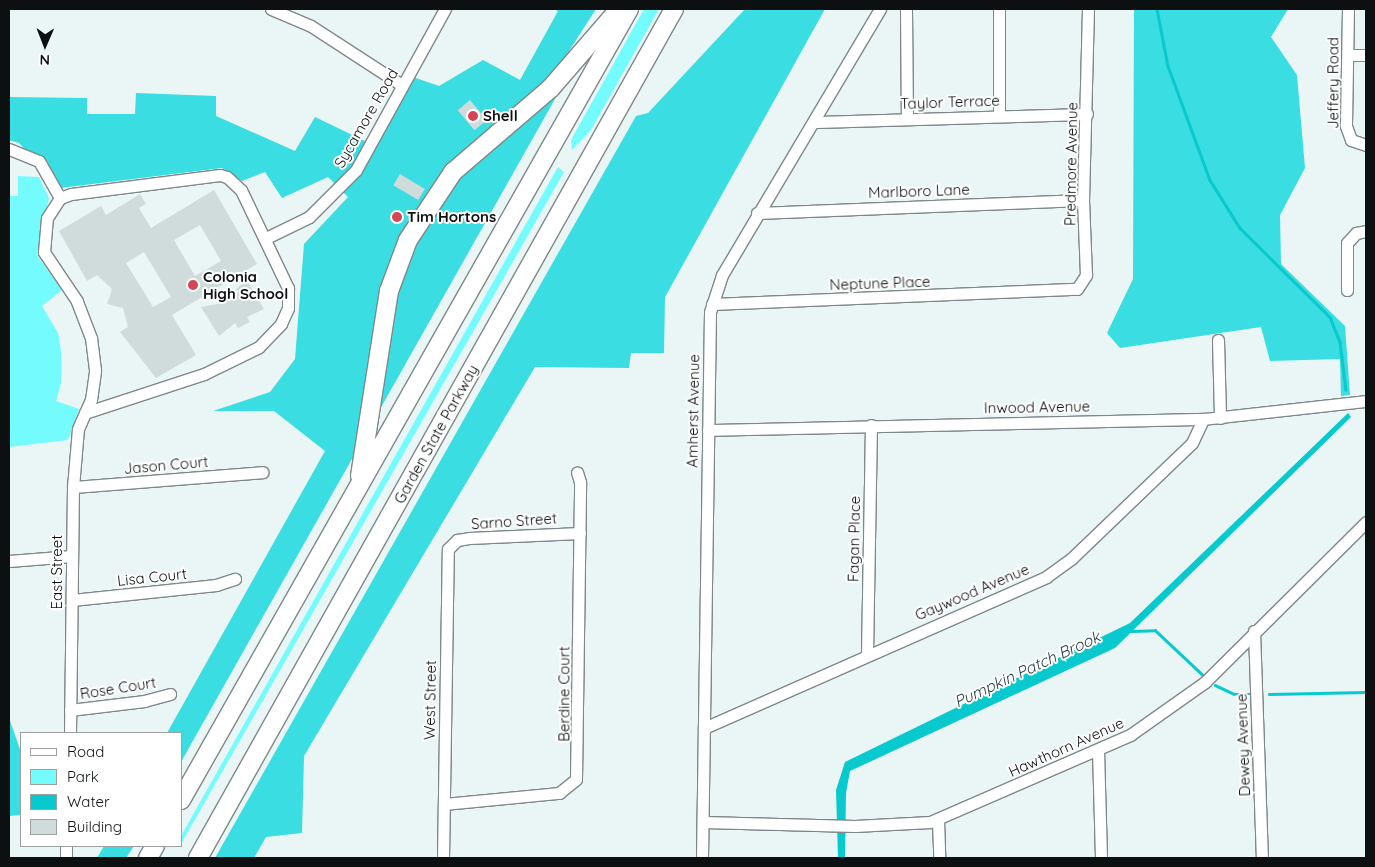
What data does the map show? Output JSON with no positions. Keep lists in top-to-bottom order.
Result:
{
  "streets": {
    "highway": ["Garden State Parkway"],
    "street": [
      "Jeffery Road",
      "Taylor Terrace",
      "Sycamore Road",
      "Predmore Avenue",
      "Marlboro Lane",
      "Neptune Place",
      "Inwood Avenue",
      "Amherst Avenue",
      "Jason Court",
      "Sarno Street",
      "Fagan Place",
      "East Street",
      "Lisa Court",
      "Gaywood Avenue",
      "Rose Court",
      "Berdine Court",
      "West Street",
      "Dewey Avenue",
      "Hawthorn Avenue"
    ]
  },
  "crossings": [
    ["Taylor Terrace", "Predmore Avenue"],
    ["Taylor Terrace", "Amherst Avenue"],
    ["Predmore Avenue", "Marlboro Lane"],
    ["Predmore Avenue", "Neptune Place"],
    ["Marlboro Lane", "Amherst Avenue"],
    ["Neptune Place", "Amherst Avenue"],
    ["Inwood Avenue", "Amherst Avenue"],
    ["Inwood Avenue", "Fagan Place"],
    ["Inwood Avenue", "Gaywood Avenue"],
    ["Amherst Avenue", "Gaywood Avenue"],
    ["Amherst Avenue", "Hawthorn Avenue"],
    ["Jason Court", "East Street"],
    ["Sarno Street", "Berdine Court"],
    ["Sarno Street", "West Street"],
    ["Fagan Place", "Gaywood Avenue"],
    ["East Street", "Lisa Court"],
    ["East Street", "Rose Court"],
    ["Berdine Court", "West Street"],
    ["Dewey Avenue", "Hawthorn Avenue"]
  ],
  "water": ["Pumpkin Patch Brook"],
  "places": ["Shell", "Tim Hortons", "Colonia High School"],
  "legend": [
    "Road",
    "Park",
    "Water",
    "Building"
  ],
  "north": "bottom"
}
